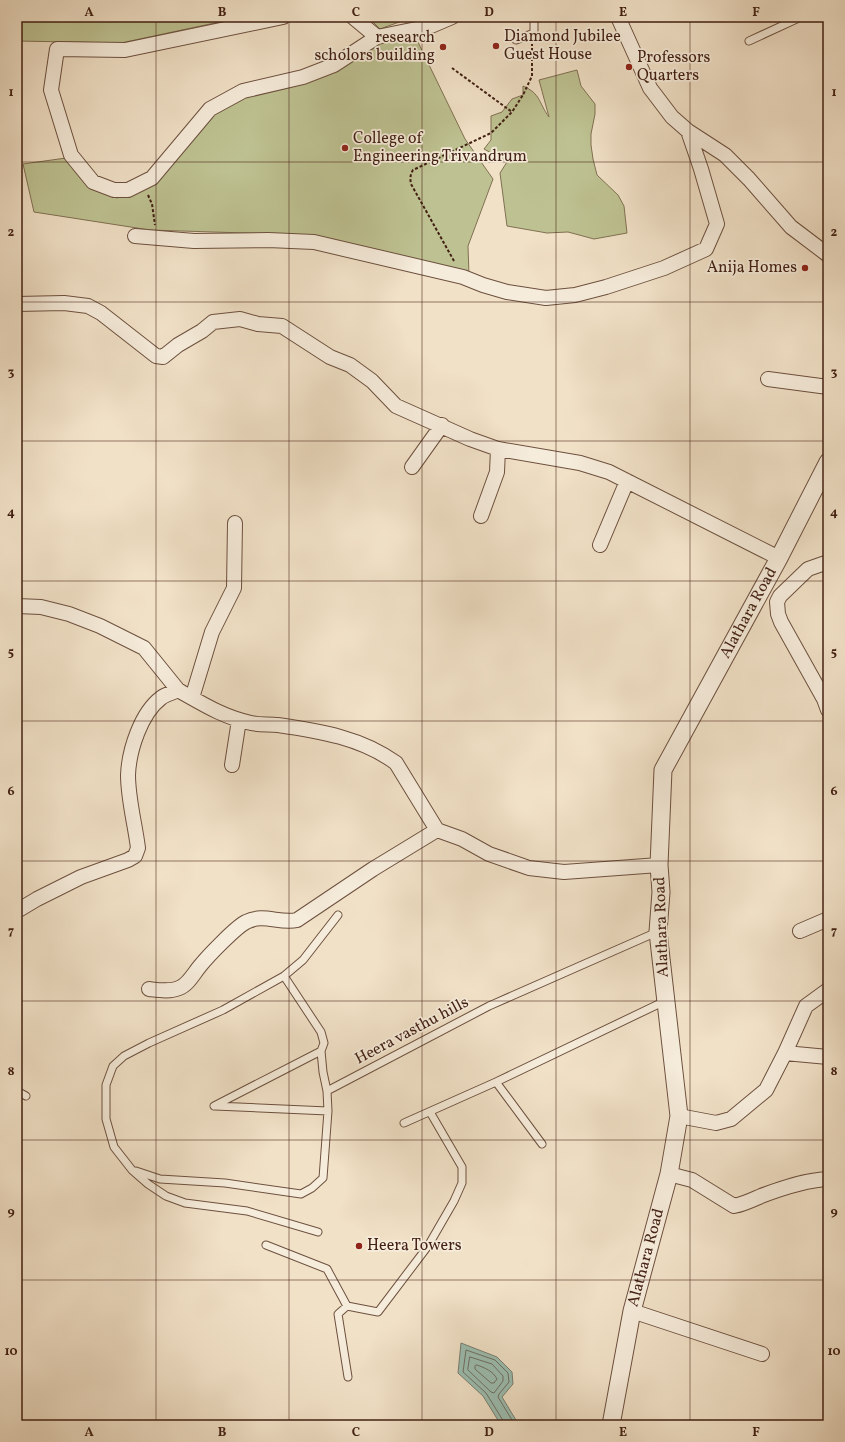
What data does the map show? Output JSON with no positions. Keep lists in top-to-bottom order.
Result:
{
  "streets": {
    "street": ["Alathara Road"],
    "lane": ["Heera vasthu hills"]
  },
  "crossings": [
    ["Alathara Road", "Heera vasthu hills"]
  ],
  "places": [
    "Diamond Jubilee Guest House",
    "research scholors building",
    "Professors Quarters",
    "College of Engineering Trivandrum",
    "Anija Homes",
    "Heera Towers"
  ],
  "grid": {
    "columns": [
      "A",
      "B",
      "C",
      "D",
      "E",
      "F"
    ],
    "rows": [
      "1",
      "2",
      "3",
      "4",
      "5",
      "6",
      "7",
      "8",
      "9",
      "10"
    ]
  }
}
